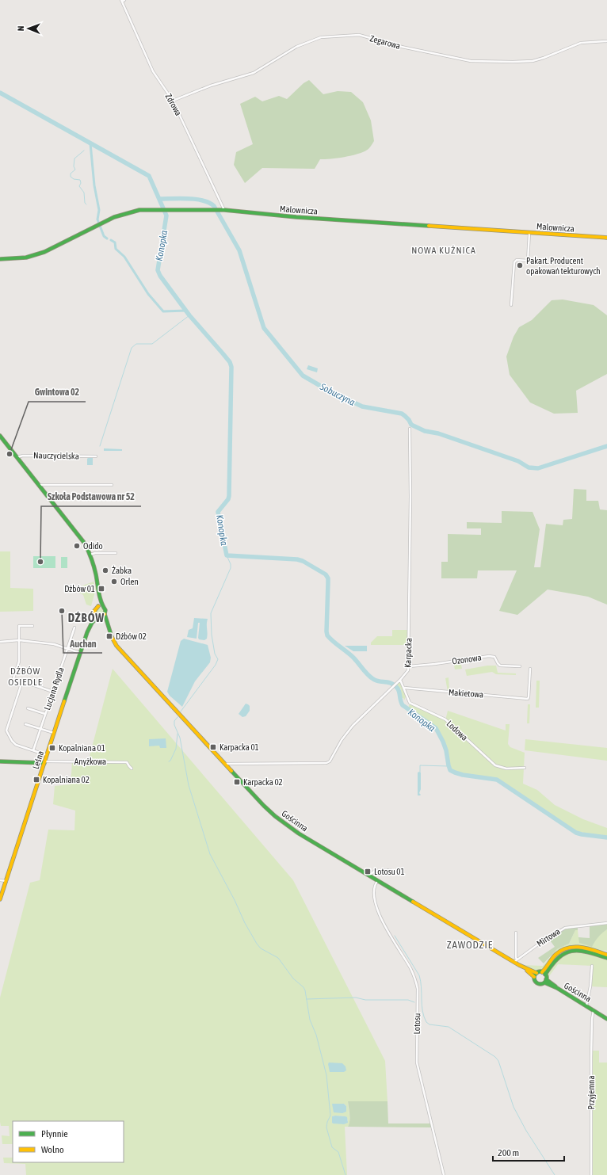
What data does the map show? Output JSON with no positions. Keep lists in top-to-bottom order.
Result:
{
  "streets": {
    "main road": ["Malownicza", "Leśna", "Gościnna"],
    "street": [
      "Zegarowa",
      "Zdrowa",
      "Nauczycielska",
      "Karpacka",
      "Ozonowa",
      "Lucjana Rydla",
      "Makietowa",
      "Lodowa",
      "Anyżkowa",
      "Mirtowa",
      "Lotosu",
      "Przyjemna"
    ]
  },
  "crossings": [
    ["Zegarowa", "Zdrowa"],
    ["Zdrowa", "Malownicza"],
    ["Karpacka", "Ozonowa"],
    ["Karpacka", "Lodowa"],
    ["Karpacka", "Gościnna"],
    ["Makietowa", "Lodowa"],
    ["Leśna", "Anyżkowa"],
    ["Leśna", "Gościnna"],
    ["Gościnna", "Mirtowa"],
    ["Gościnna", "Lotosu"],
    ["Gościnna", "Przyjemna"]
  ],
  "districts": [
    "NOWA KUŹNICA",
    "DŹBÓW",
    "DŹBÓW OSIEDLE",
    "ZAWODZIE"
  ],
  "water": ["Konopka", "Sobuczyna"],
  "places": {
    "other": [
      "Pakart. Producent opakowań tekturowych",
      "Gwintowa 02",
      "Odido",
      "Szkoła Podstawowa nr 52",
      "Żabka",
      "Orlen",
      "Auchan"
    ],
    "transit": [
      "Dźbów 01",
      "Dźbów 02",
      "Karpacka 01",
      "Kopalniana 01",
      "Kopalniana 02",
      "Karpacka 02",
      "Lotosu 01"
    ]
  },
  "legend": ["Płynnie", "Wolno"],
  "scale_bar": "200 m",
  "north": "left"
}
